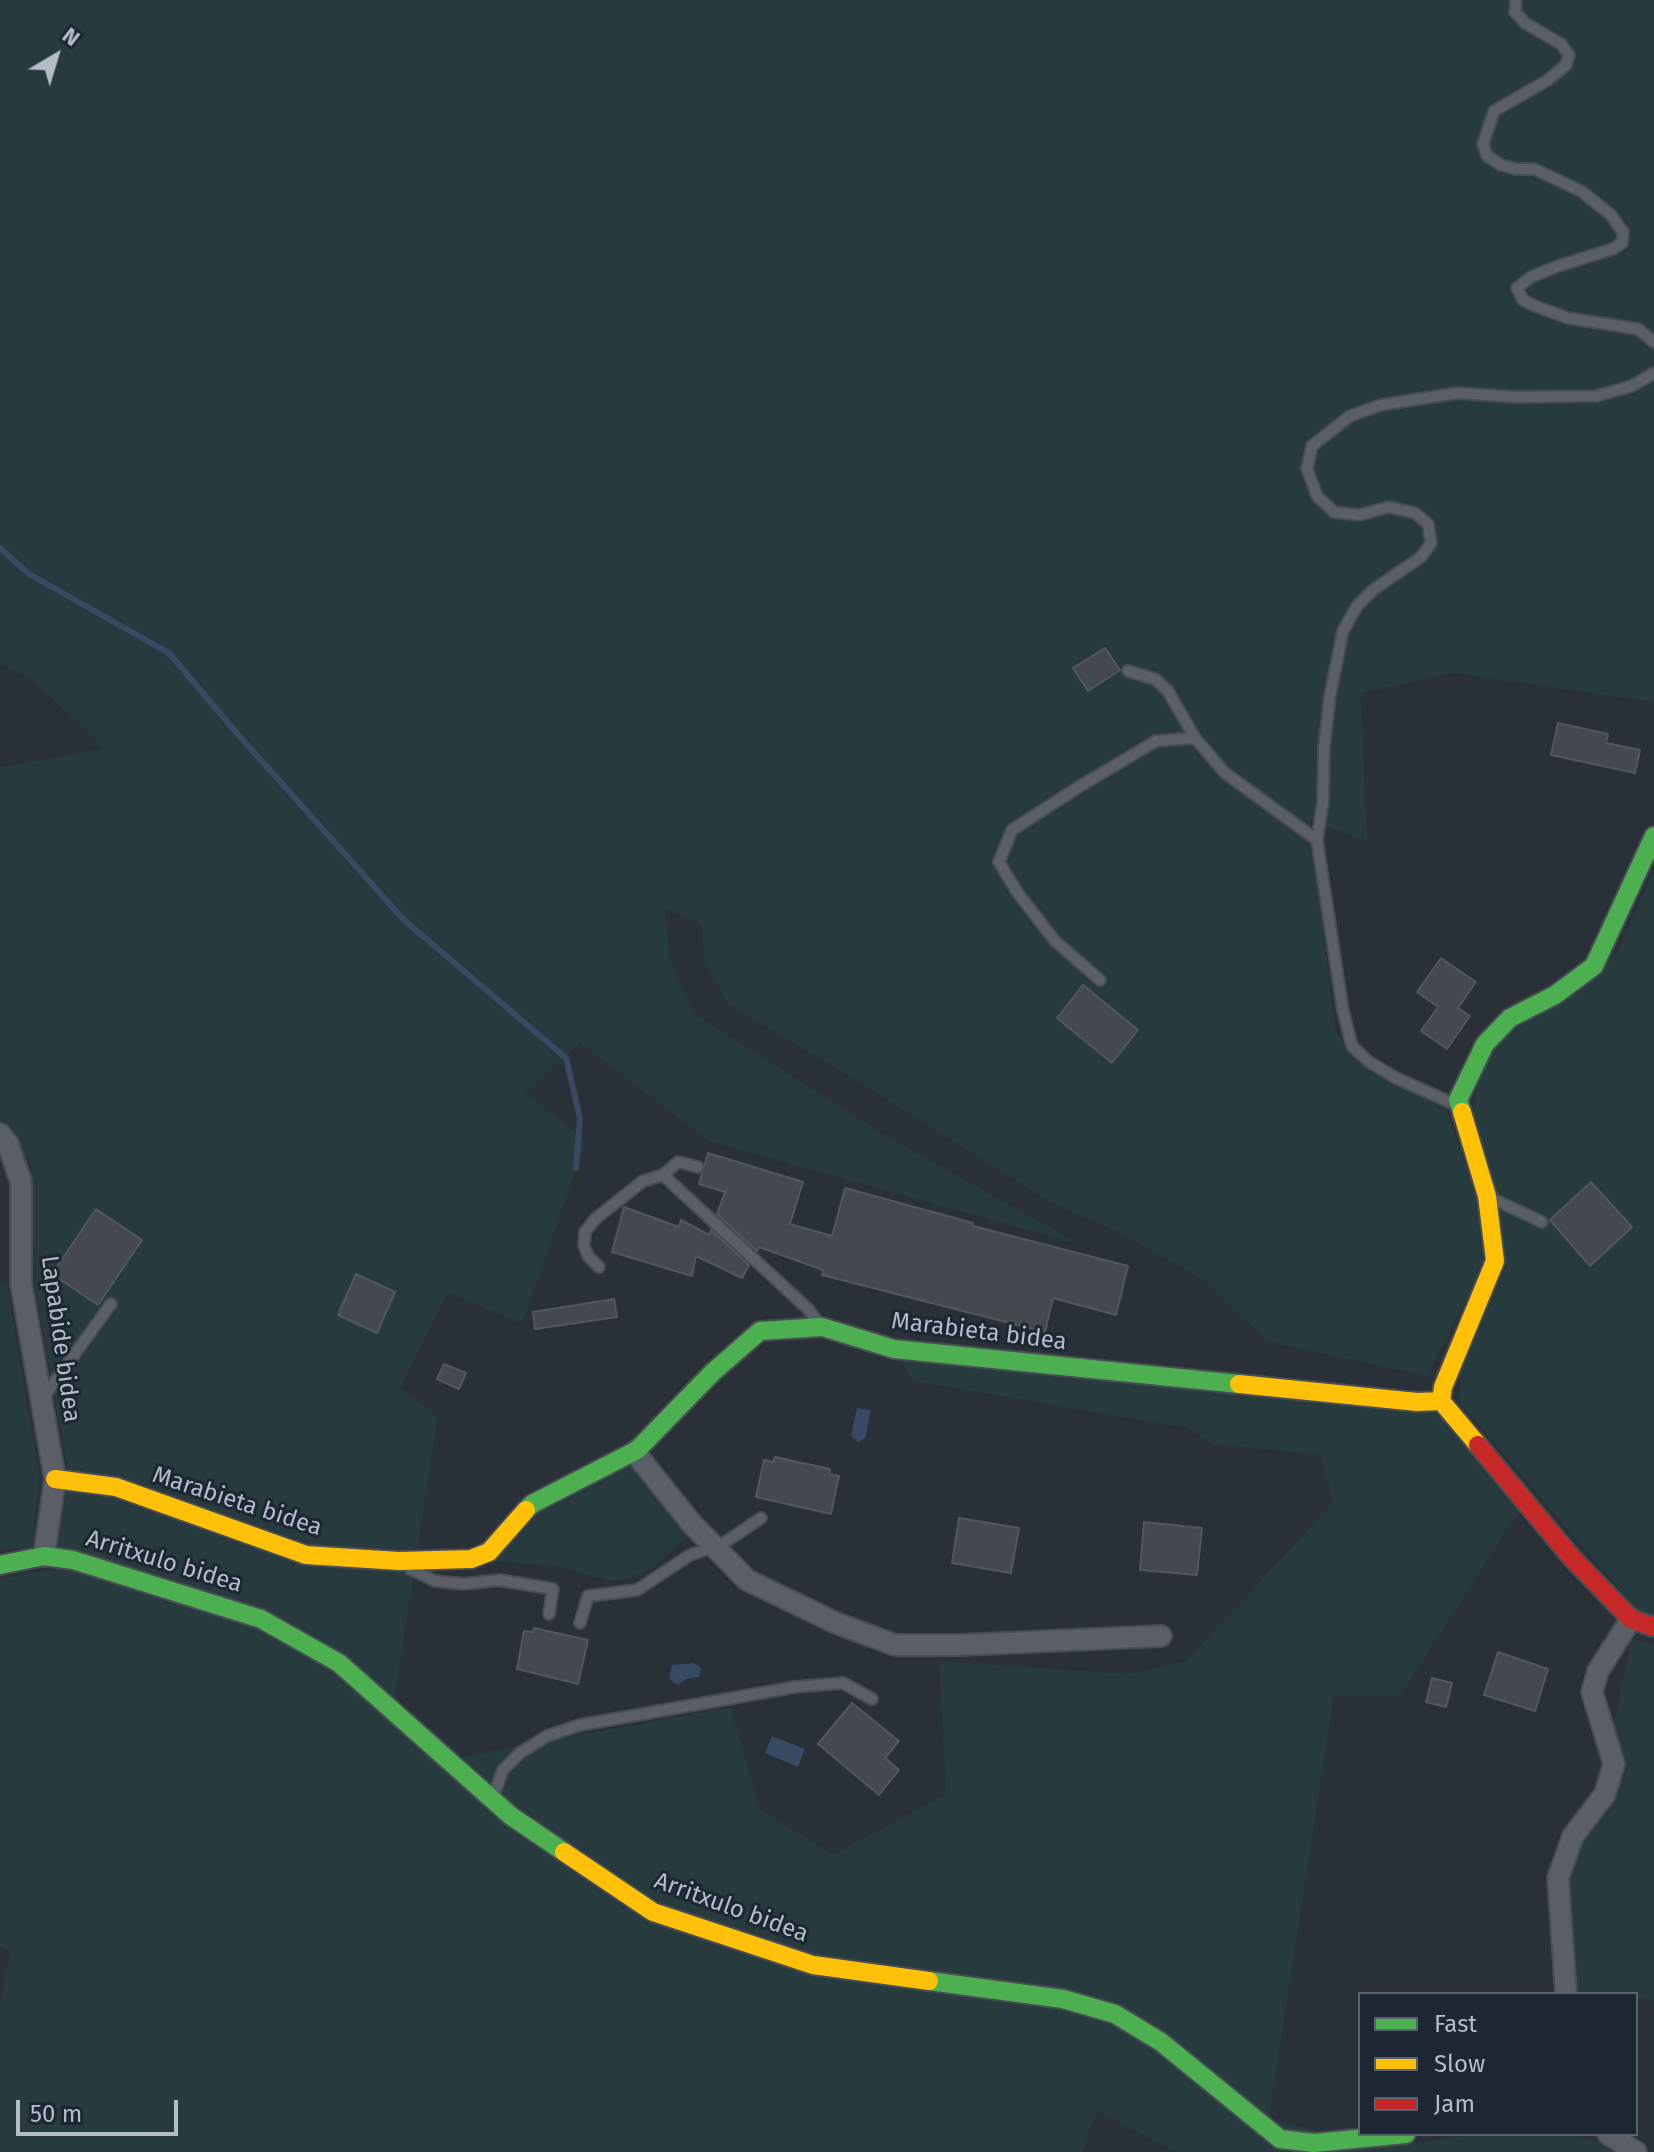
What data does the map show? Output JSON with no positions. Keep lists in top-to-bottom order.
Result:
{
  "streets": {
    "street": ["Marabieta bidea", "Lapabide bidea", "Arritxulo bidea"]
  },
  "crossings": [
    ["Marabieta bidea", "Lapabide bidea"],
    ["Lapabide bidea", "Arritxulo bidea"]
  ],
  "legend": ["Fast", "Slow", "Jam"],
  "scale_bar": "50 m",
  "north": "top right"
}
